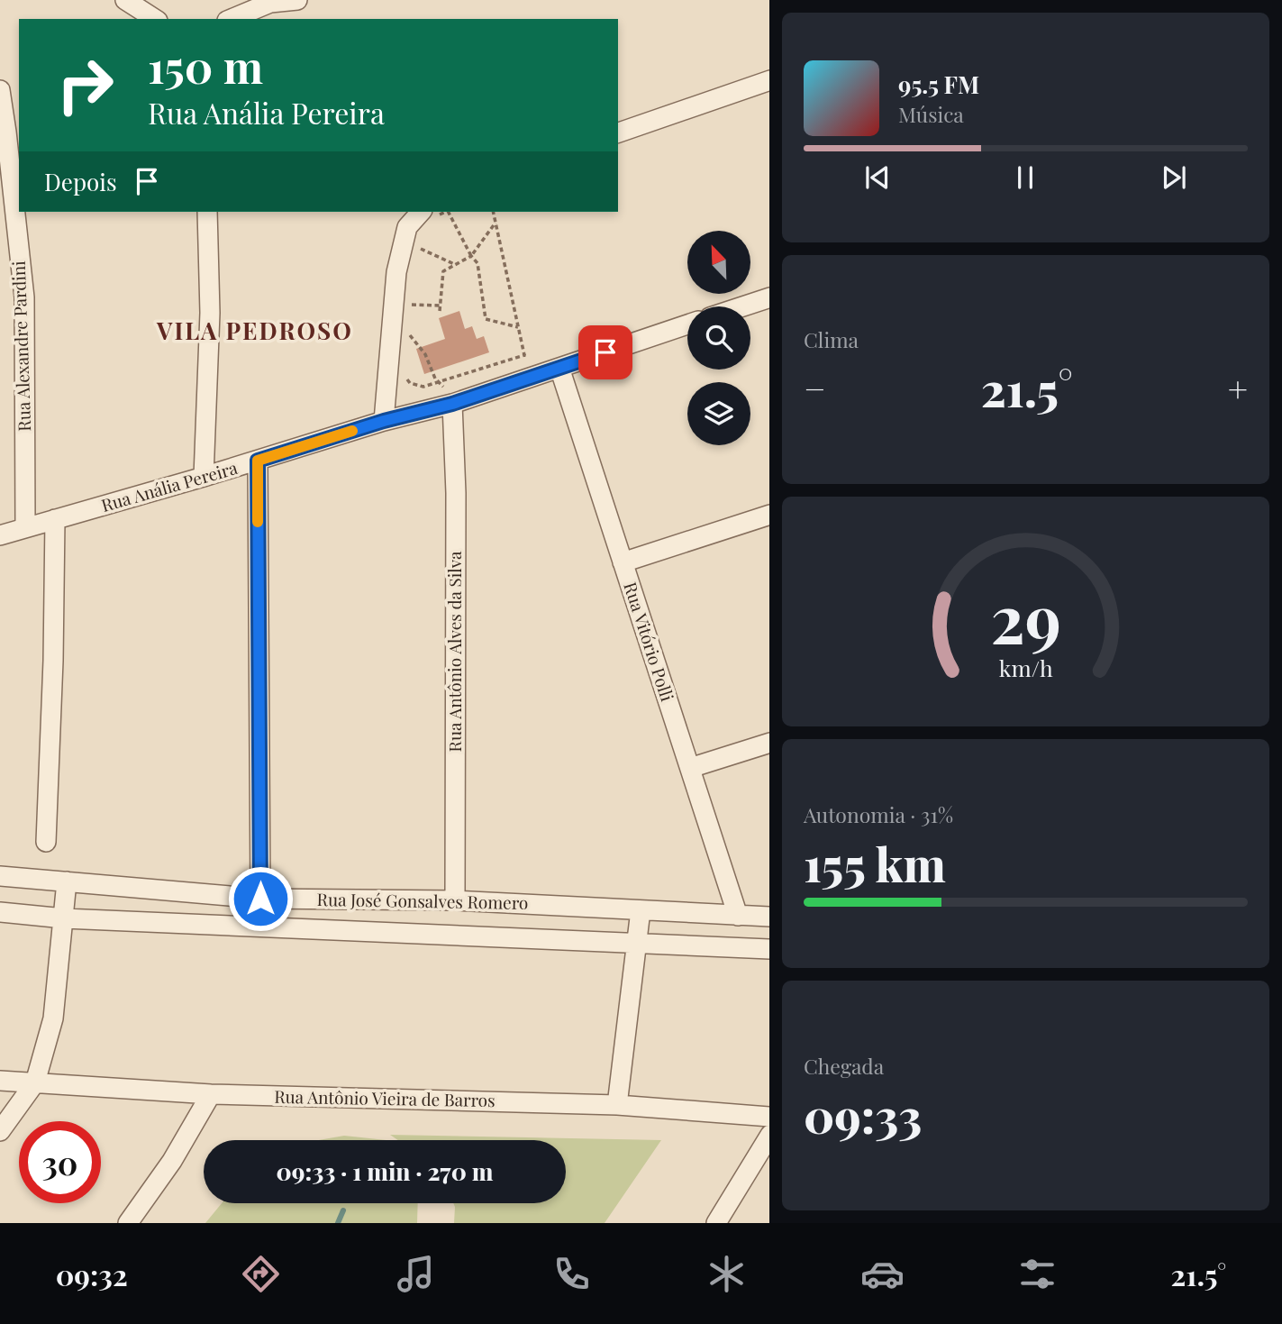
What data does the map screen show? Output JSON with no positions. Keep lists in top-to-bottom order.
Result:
{
  "streets": {
    "street": [
      "Rua Alexandre Pardini",
      "Rua Anália Pereira",
      "Rua Vitório Polli",
      "Rua Antônio Alves da Silva",
      "Rua José Gonsalves Romero",
      "Rua Antônio Vieira de Barros"
    ]
  },
  "crossings": [
    ["Rua Alexandre Pardini", "Rua Anália Pereira"],
    ["Rua Anália Pereira", "Rua Vitório Polli"],
    ["Rua Anália Pereira", "Rua Antônio Alves da Silva"],
    ["Rua Vitório Polli", "Rua José Gonsalves Romero"],
    ["Rua Antônio Alves da Silva", "Rua José Gonsalves Romero"]
  ],
  "districts": ["VILA PEDROSO"],
  "north": "top left",
  "page": {
    "turn": ["150 m", "Rua Anália Pereira"],
    "song": ["95.5 FM", "Música"],
    "then": "Depois",
    "tile": [
      "Clima",
      ["Autonomia · 31%", "155 km"],
      ["Chegada", "09:33"]
    ],
    "heat": ["−", "21.5°", "+"],
    "limit": "30",
    "trip": "09:33 · 1 min · 270 m",
    "tabs": ["09:32", "21.5°"],
    "gauge": ["29", "km/h"]
  }
}
